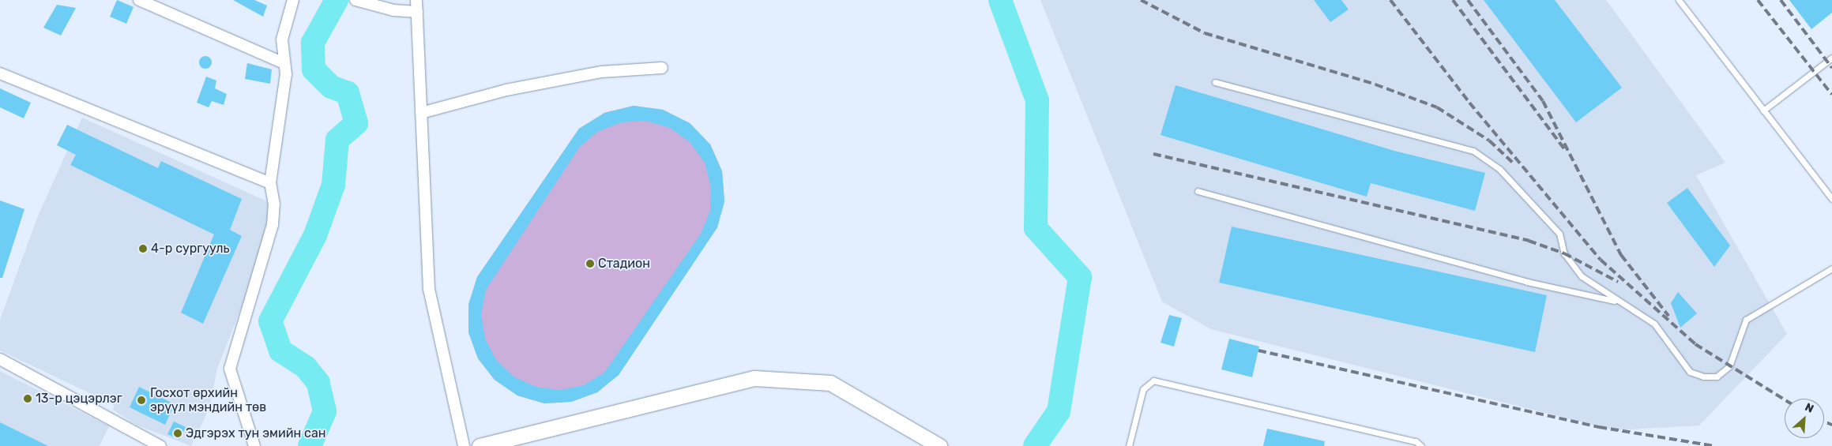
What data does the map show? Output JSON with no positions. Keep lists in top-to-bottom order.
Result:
{
  "places": [
    "4-р сургууль",
    "Стадион",
    "13-р цэцэрлэг",
    "Госхот өрхийн эрүүл мэндийн төв",
    "Эдгэрэх тун эмийн сан"
  ],
  "north": "top right"
}
